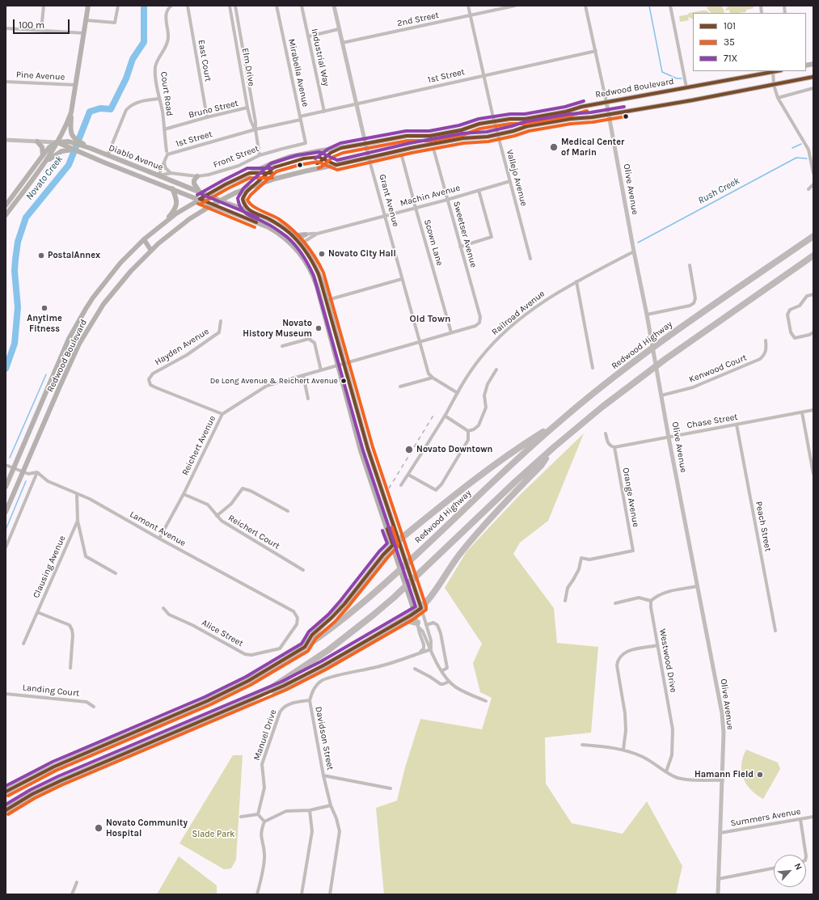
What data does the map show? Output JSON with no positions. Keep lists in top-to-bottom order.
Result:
{
  "streets": {
    "highway": ["Redwood Highway"],
    "main road": ["Redwood Boulevard", "Diablo Avenue"],
    "street": [
      "2nd Street",
      "Industrial Way",
      "East Court",
      "Elm Drive",
      "Mirabella Avenue",
      "Pine Avenue",
      "1st Street",
      "Court Road",
      "Bruno Street",
      "Front Street",
      "Vallejo Avenue",
      "Olive Avenue",
      "Machin Avenue",
      "Grant Avenue",
      "Sweetser Avenue",
      "Scown Lane",
      "Railroad Avenue",
      "Hayden Avenue",
      "Kenwood Court",
      "Chase Street",
      "Reichert Avenue",
      "Orange Avenue",
      "Peach Street",
      "Lamont Avenue",
      "Reichert Court",
      "Clausing Avenue",
      "Alice Street",
      "Westwood Drive",
      "Landing Court",
      "Manuel Drive",
      "Davidson Street",
      "Summers Avenue"
    ]
  },
  "crossings": [
    ["2nd Street", "Vallejo Avenue"],
    ["2nd Street", "Grant Avenue"],
    ["Industrial Way", "1st Street"],
    ["East Court", "Bruno Street"],
    ["Elm Drive", "1st Street"],
    ["Elm Drive", "Bruno Street"],
    ["Elm Drive", "Front Street"],
    ["Mirabella Avenue", "1st Street"],
    ["Mirabella Avenue", "Front Street"],
    ["1st Street", "Court Road"],
    ["1st Street", "Vallejo Avenue"],
    ["1st Street", "Olive Avenue"],
    ["1st Street", "Grant Avenue"],
    ["Redwood Boulevard", "Diablo Avenue"],
    ["Redwood Boulevard", "Vallejo Avenue"],
    ["Redwood Boulevard", "Olive Avenue"],
    ["Redwood Boulevard", "Grant Avenue"],
    ["Court Road", "Bruno Street"],
    ["Court Road", "Front Street"],
    ["Court Road", "Diablo Avenue"],
    ["Front Street", "Diablo Avenue"],
    ["Diablo Avenue", "Machin Avenue"],
    ["Diablo Avenue", "Reichert Avenue"],
    ["Vallejo Avenue", "Machin Avenue"],
    ["Olive Avenue", "Railroad Avenue"],
    ["Olive Avenue", "Kenwood Court"],
    ["Olive Avenue", "Chase Street"],
    ["Olive Avenue", "Summers Avenue"],
    ["Machin Avenue", "Grant Avenue"],
    ["Machin Avenue", "Sweetser Avenue"],
    ["Machin Avenue", "Scown Lane"],
    ["Grant Avenue", "Reichert Avenue"],
    ["Sweetser Avenue", "Reichert Avenue"],
    ["Scown Lane", "Reichert Avenue"],
    ["Hayden Avenue", "Reichert Avenue"],
    ["Chase Street", "Orange Avenue"],
    ["Chase Street", "Peach Street"],
    ["Reichert Avenue", "Lamont Avenue"],
    ["Reichert Avenue", "Reichert Court"],
    ["Lamont Avenue", "Clausing Avenue"],
    ["Lamont Avenue", "Alice Street"],
    ["Manuel Drive", "Davidson Street"]
  ],
  "districts": ["Old Town"],
  "water": ["Novato Creek", "Rush Creek"],
  "parks": ["Slade Park"],
  "places": [
    "Medical Center of Marin",
    "Novato City Hall",
    "PostalAnnex",
    "Anytime Fitness",
    "Novato History Museum",
    "De Long Avenue & Reichert Avenue",
    "Novato Downtown",
    "Hamann Field",
    "Novato Community Hospital"
  ],
  "lines": ["transit line 101", "transit line 71X", "transit line 35"],
  "legend": ["101", "35", "71X"],
  "scale_bar": "100 m",
  "north": "top right"
}
